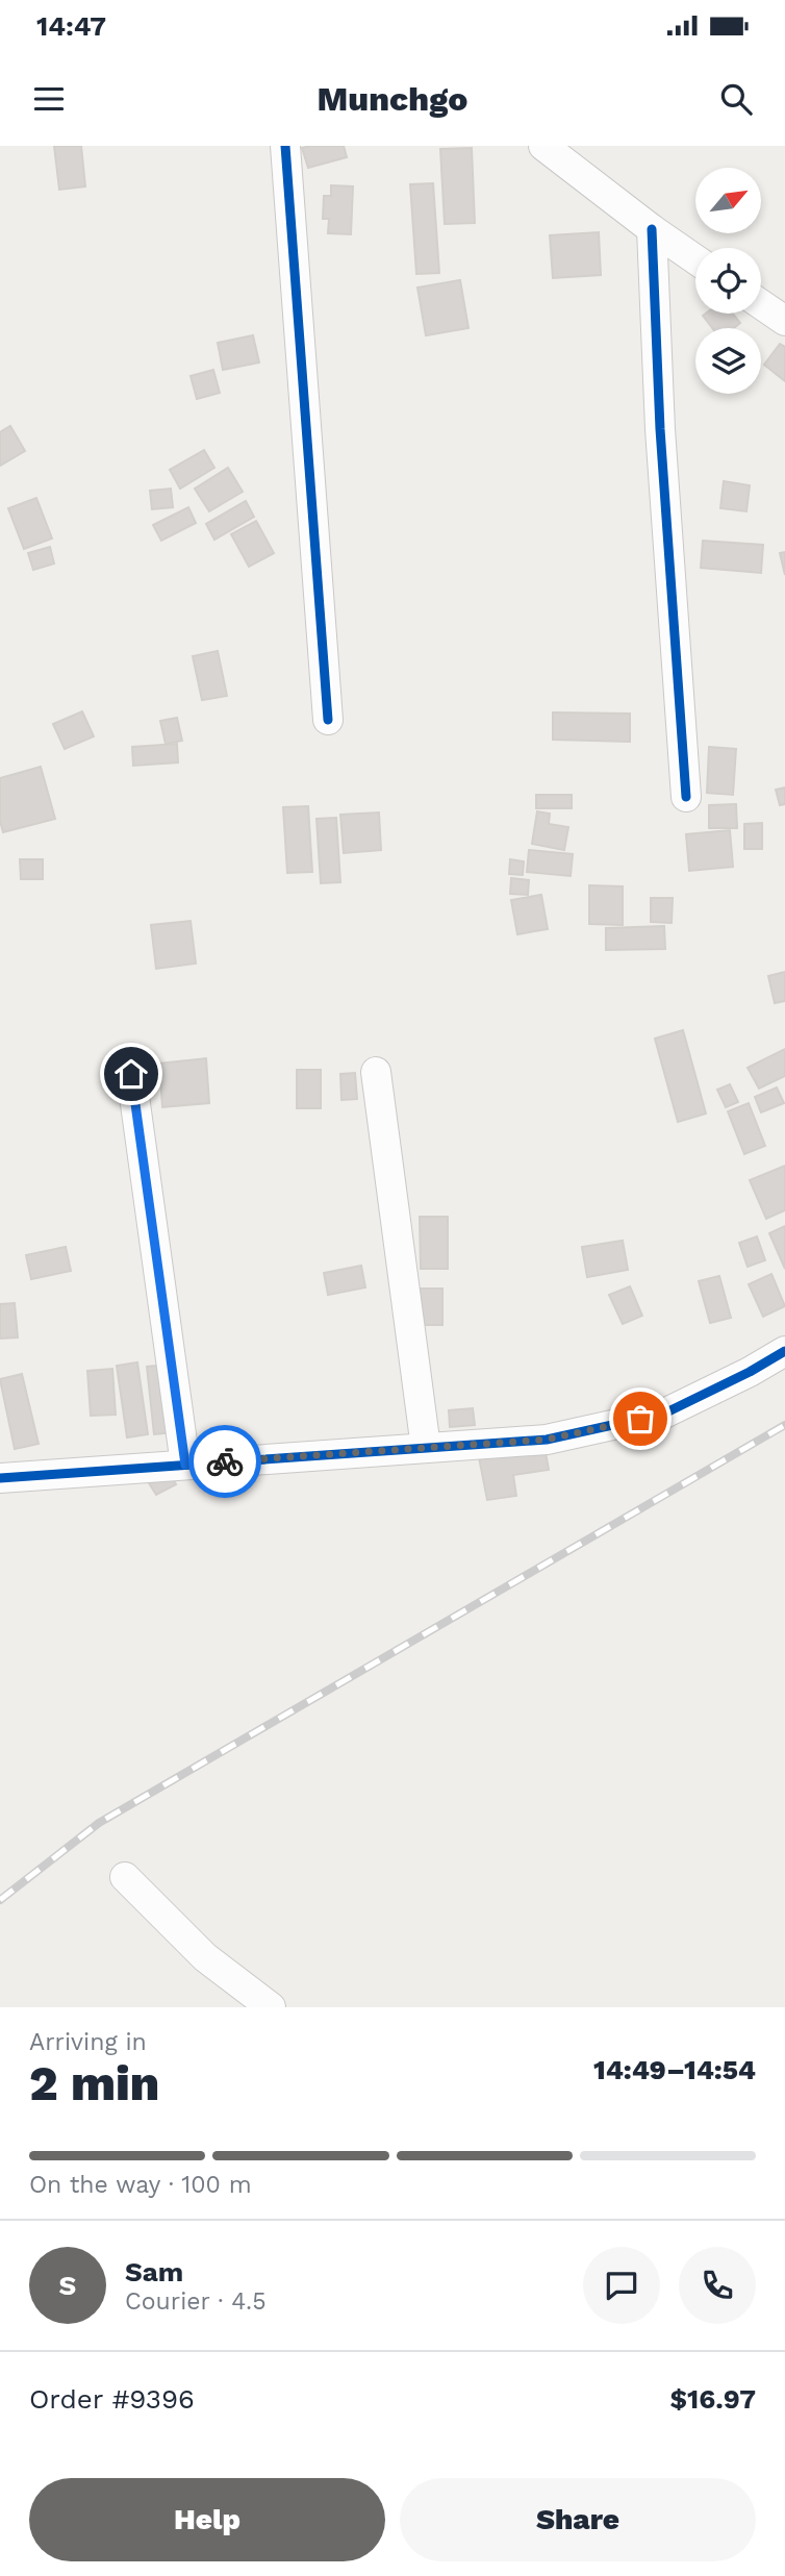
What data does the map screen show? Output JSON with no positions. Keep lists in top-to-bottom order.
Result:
{
  "north": "top right",
  "page": {
    "status": "14:47",
    "header": "Munchgo",
    "heading": ["2 min", "Arriving in", "14:49–14:54"],
    "panel": [
      "Sam",
      "Courier · 4.5",
      "Order #9396",
      "$16.97"
    ],
    "bar": "On the way · 100 m",
    "round": "S",
    "buttons": ["Help", "Share"]
  }
}
